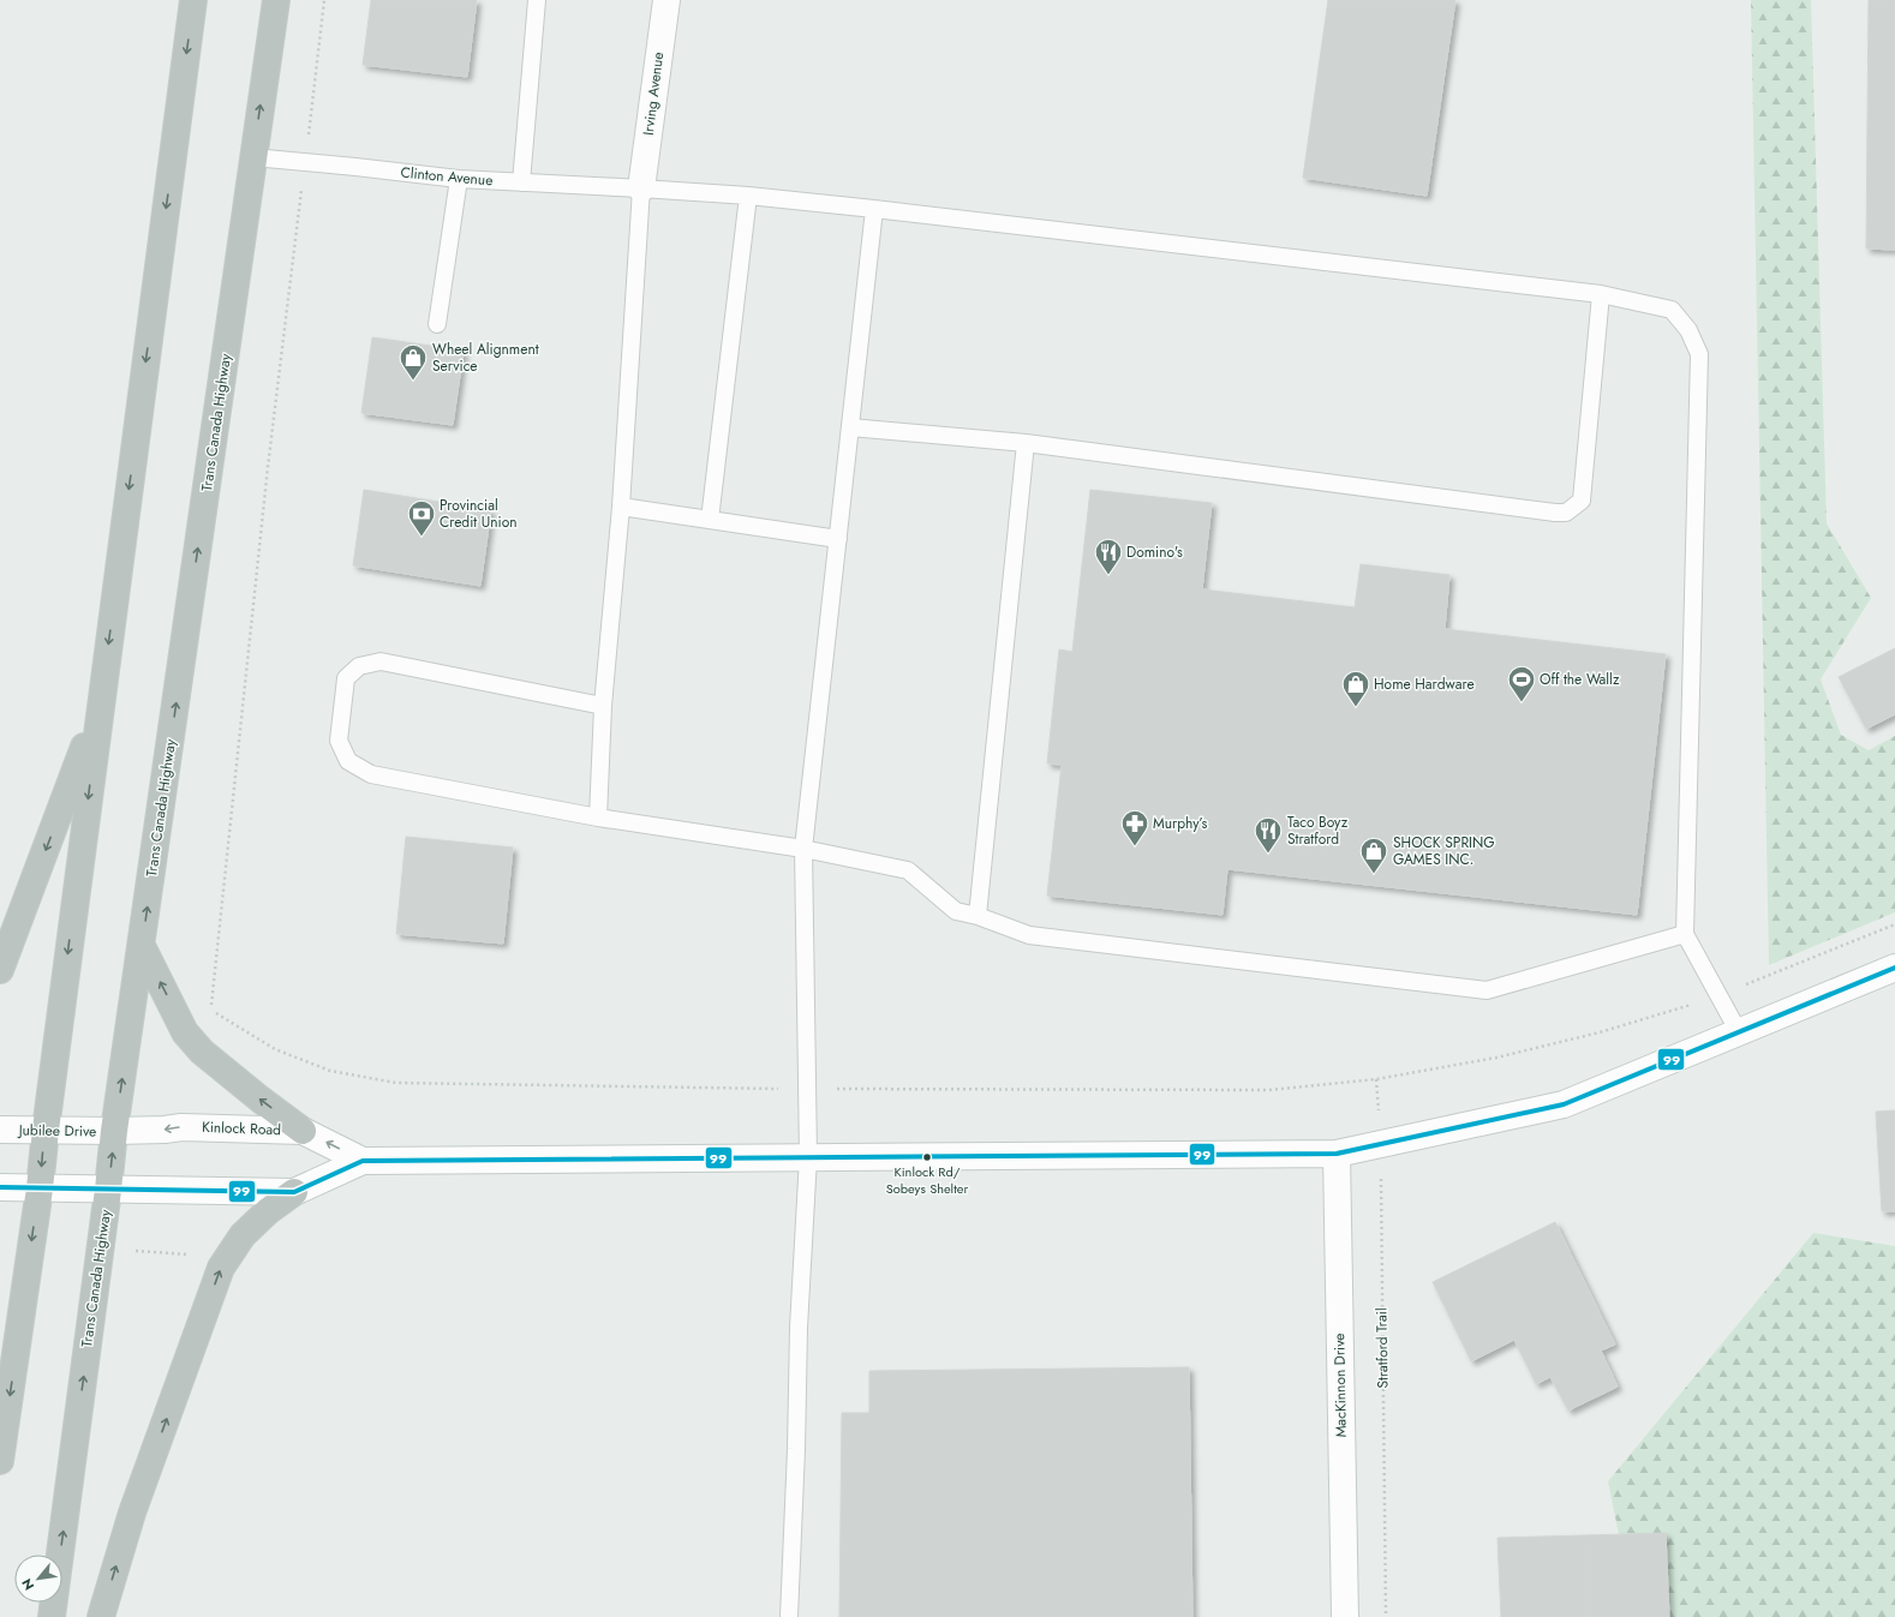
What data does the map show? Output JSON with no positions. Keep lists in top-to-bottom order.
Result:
{
  "streets": {
    "highway": ["Trans Canada Highway"],
    "street": [
      "Irving Avenue",
      "Kinlock Road",
      "Jubilee Drive",
      "MacKinnon Drive"
    ],
    "lane": ["Clinton Avenue"],
    "path": ["Stratford Trail"]
  },
  "crossings": [
    ["Irving Avenue", "Clinton Avenue"],
    ["Clinton Avenue", "Trans Canada Highway"],
    ["Trans Canada Highway", "Kinlock Road"],
    ["Trans Canada Highway", "Jubilee Drive"],
    ["Kinlock Road", "Jubilee Drive"],
    ["Kinlock Road", "Stratford Trail"],
    ["Kinlock Road", "MacKinnon Drive"]
  ],
  "places": {
    "shop": ["Wheel Alignment Service", "Home Hardware", "SHOCK SPRING GAMES INC."],
    "bank": ["Provincial Credit Union"],
    "restaurant": ["Domino's", "Taco Boyz Stratford"],
    "sports": ["Off the Wallz"],
    "pharmacy": ["Murphy’s"],
    "other": ["Kinlock Rd/ Sobeys Shelter"]
  },
  "lines": ["transit line 99"],
  "north": "bottom left"
}
